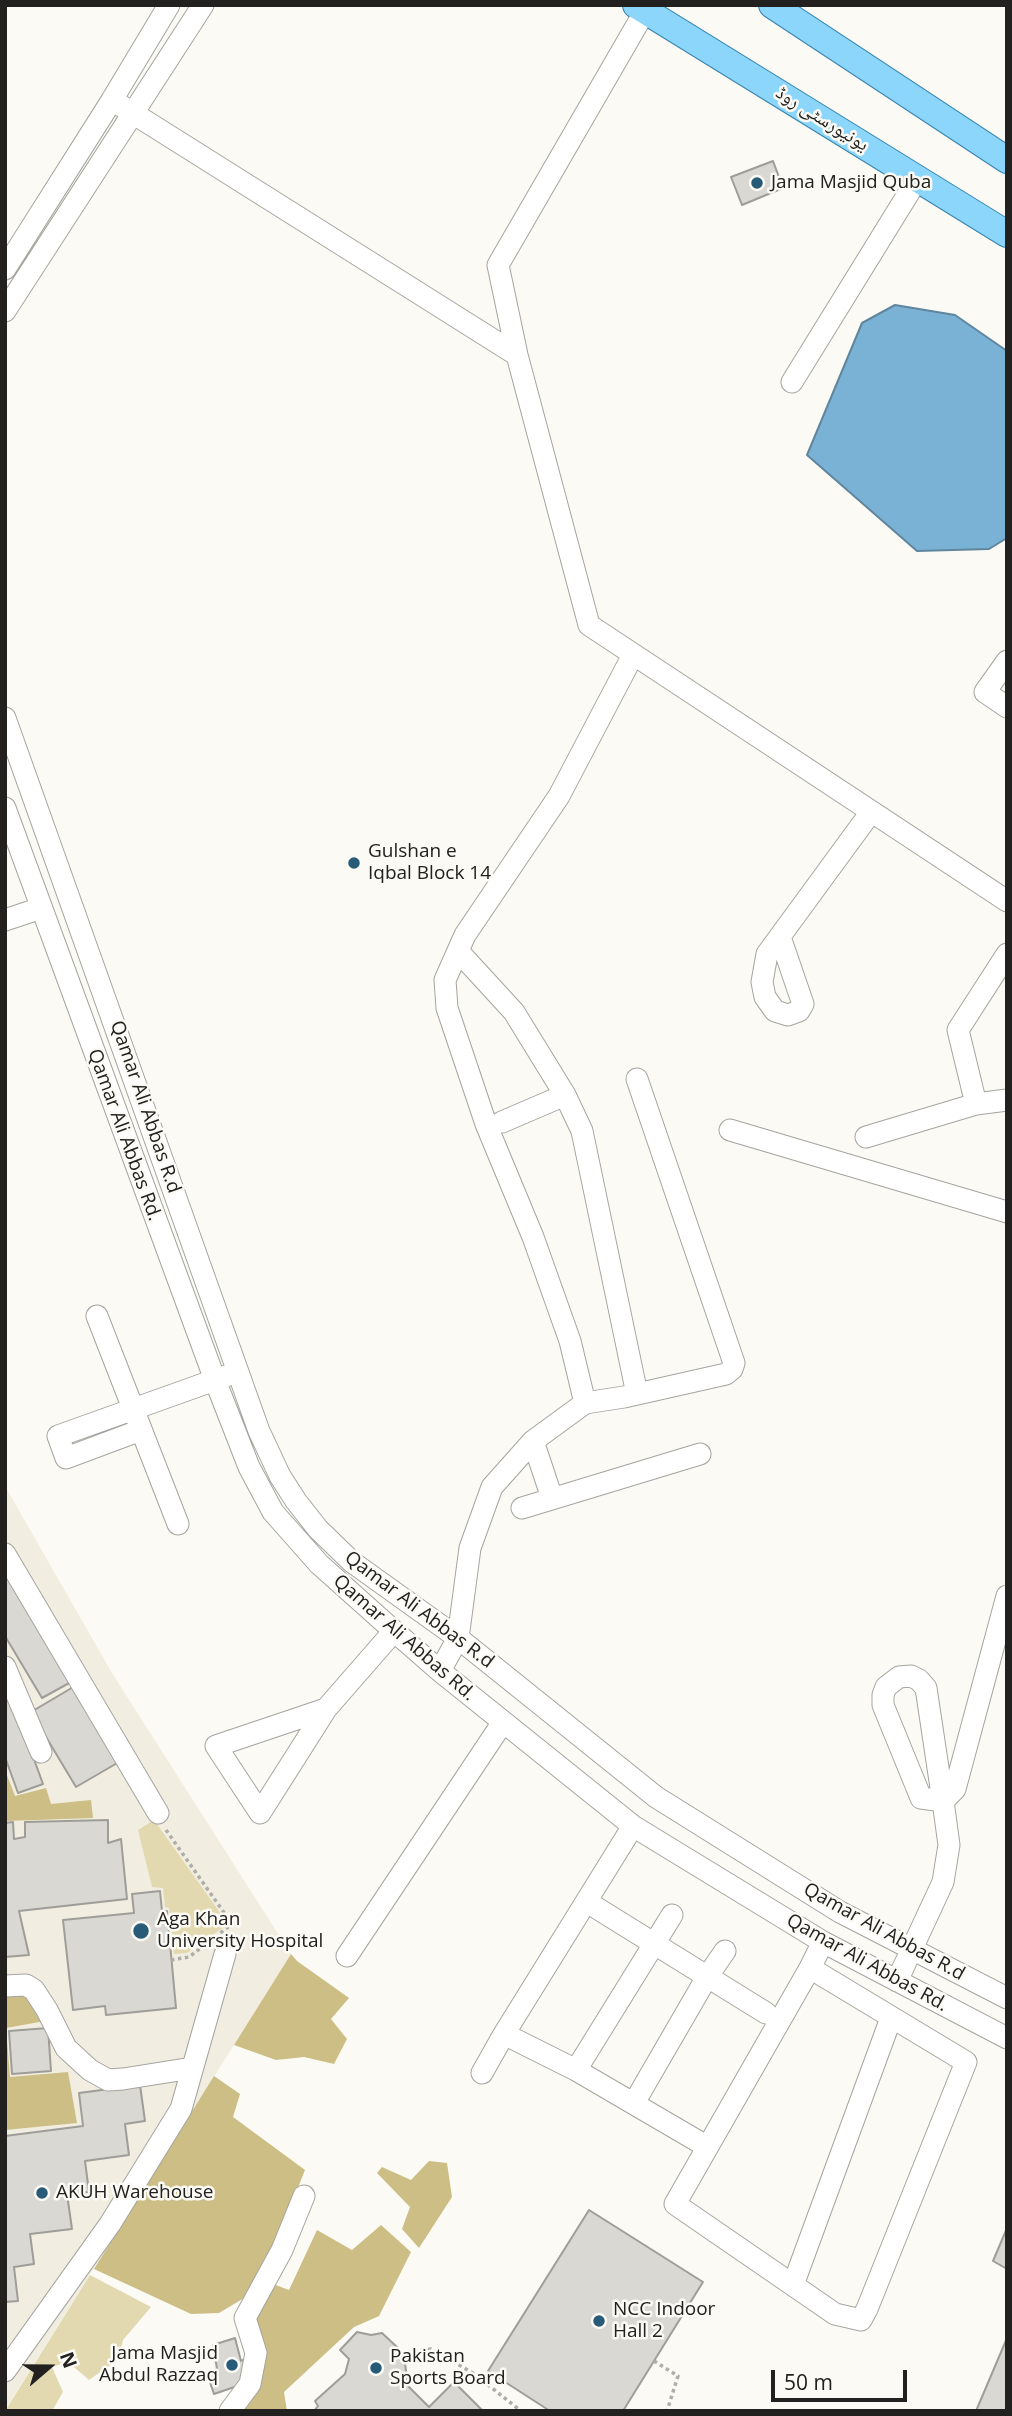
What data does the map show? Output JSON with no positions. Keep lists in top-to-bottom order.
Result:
{
  "streets": {
    "main road": ["یونیورسٹی روڈ"],
    "street": ["Qamar Ali Abbas R.d", "Qamar Ali Abbas Rd."]
  },
  "places": [
    "Jama Masjid Quba",
    "Gulshan e Iqbal Block 14",
    "Aga Khan University Hospital",
    "AKUH Warehouse",
    "NCC Indoor Hall 2",
    "Jama Masjid Abdul Razzaq",
    "Pakistan Sports Board"
  ],
  "scale_bar": "50 m",
  "north": "right"
}
